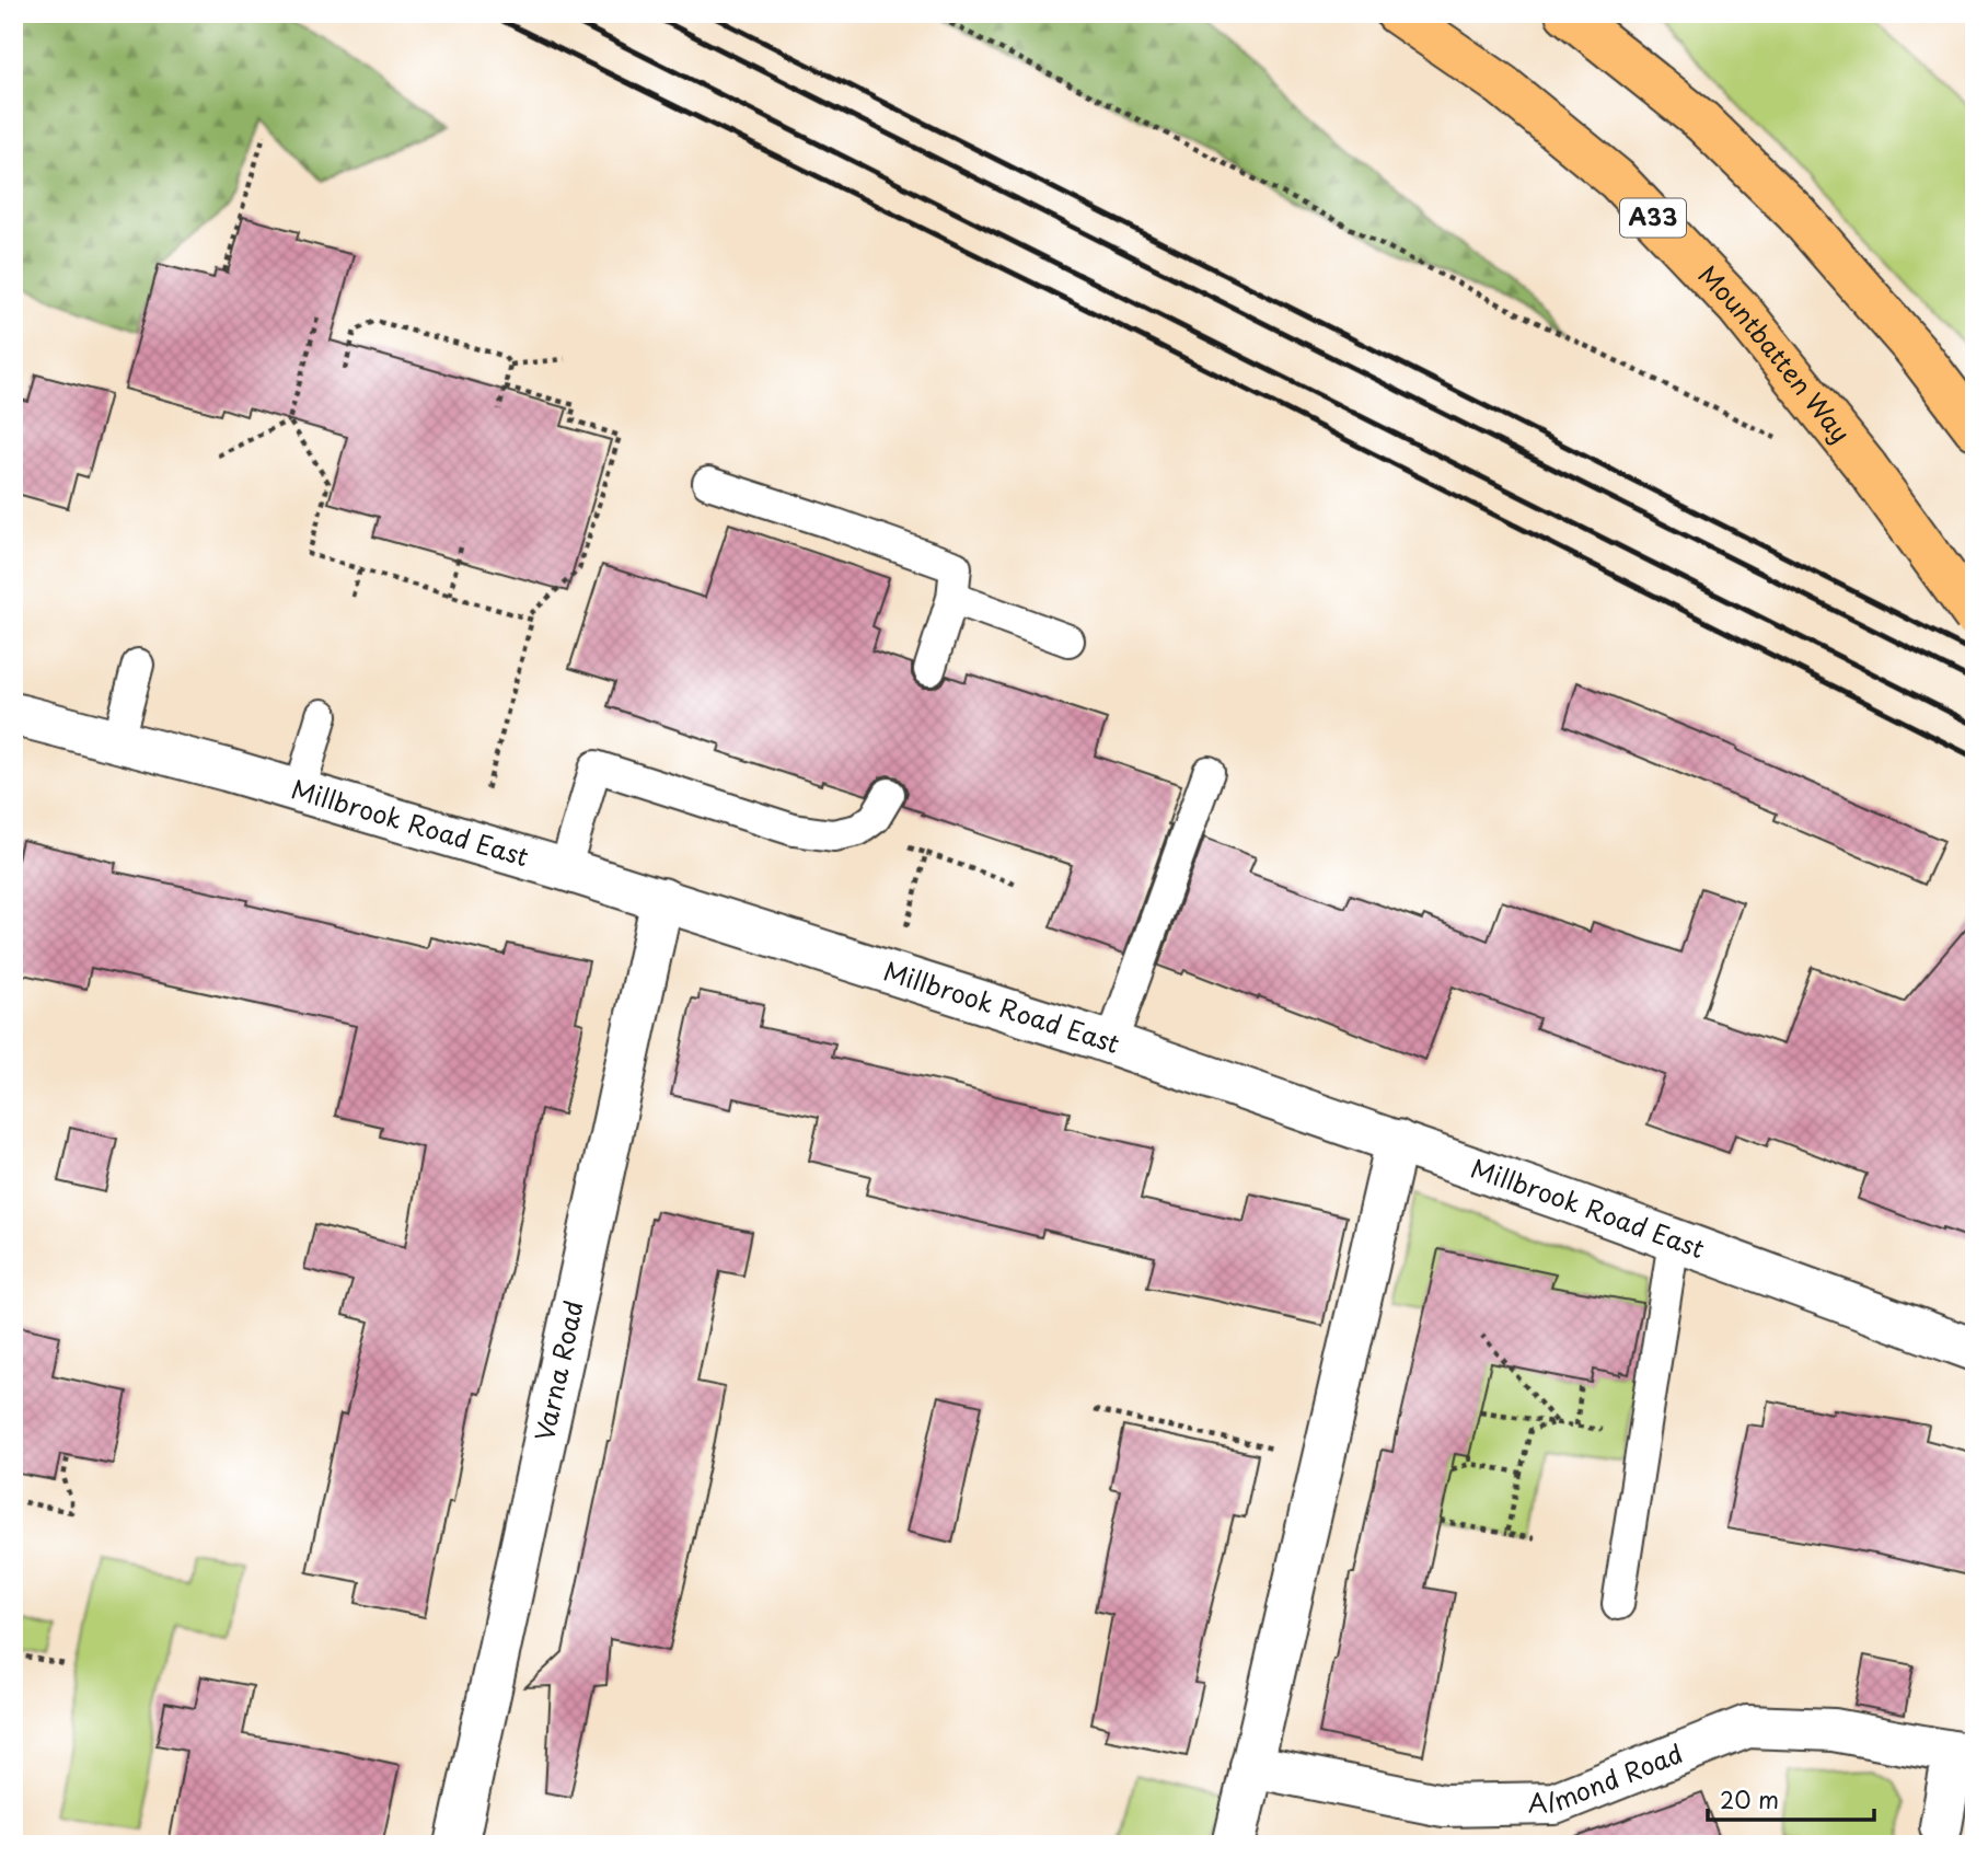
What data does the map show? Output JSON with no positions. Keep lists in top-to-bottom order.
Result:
{
  "streets": {
    "highway": ["A33", "Mountbatten Way"],
    "street": ["Millbrook Road East", "Varna Road", "Almond Road"]
  },
  "crossings": [
    ["Millbrook Road East", "Varna Road"]
  ],
  "scale_bar": "20 m"
}
